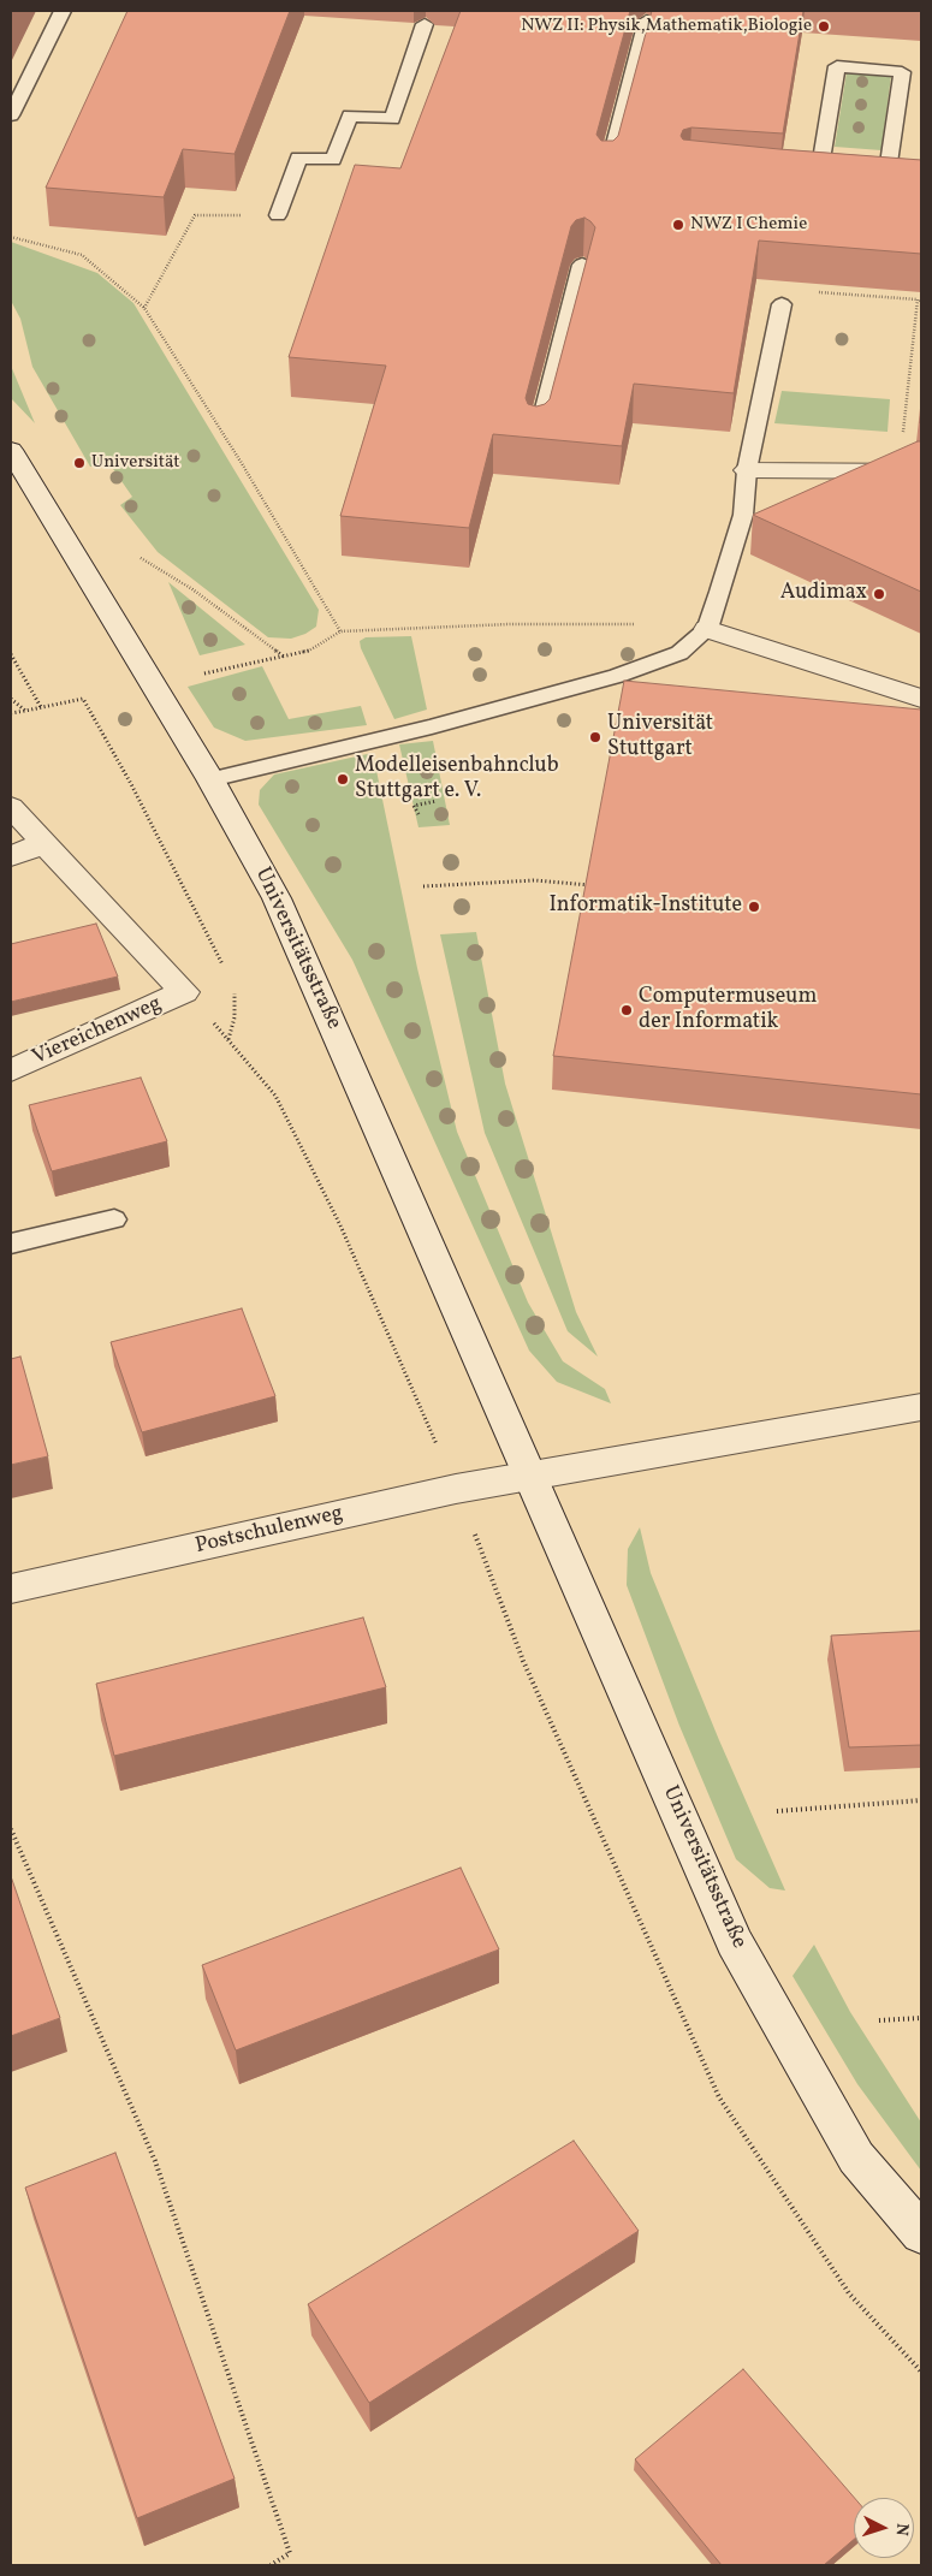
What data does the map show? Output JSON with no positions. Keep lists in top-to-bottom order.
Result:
{
  "streets": {
    "street": ["Universitätsstraße", "Viereichenweg", "Postschulenweg"]
  },
  "crossings": [
    ["Universitätsstraße", "Postschulenweg"]
  ],
  "places": [
    "NWZ II: Physik,Mathematik,Biologie",
    "NWZ I Chemie",
    "Universität",
    "Audimax",
    "Universität Stuttgart",
    "Modelleisenbahnclub Stuttgart e. V.",
    "Informatik-Institute",
    "Computermuseum der Informatik"
  ],
  "north": "right"
}
